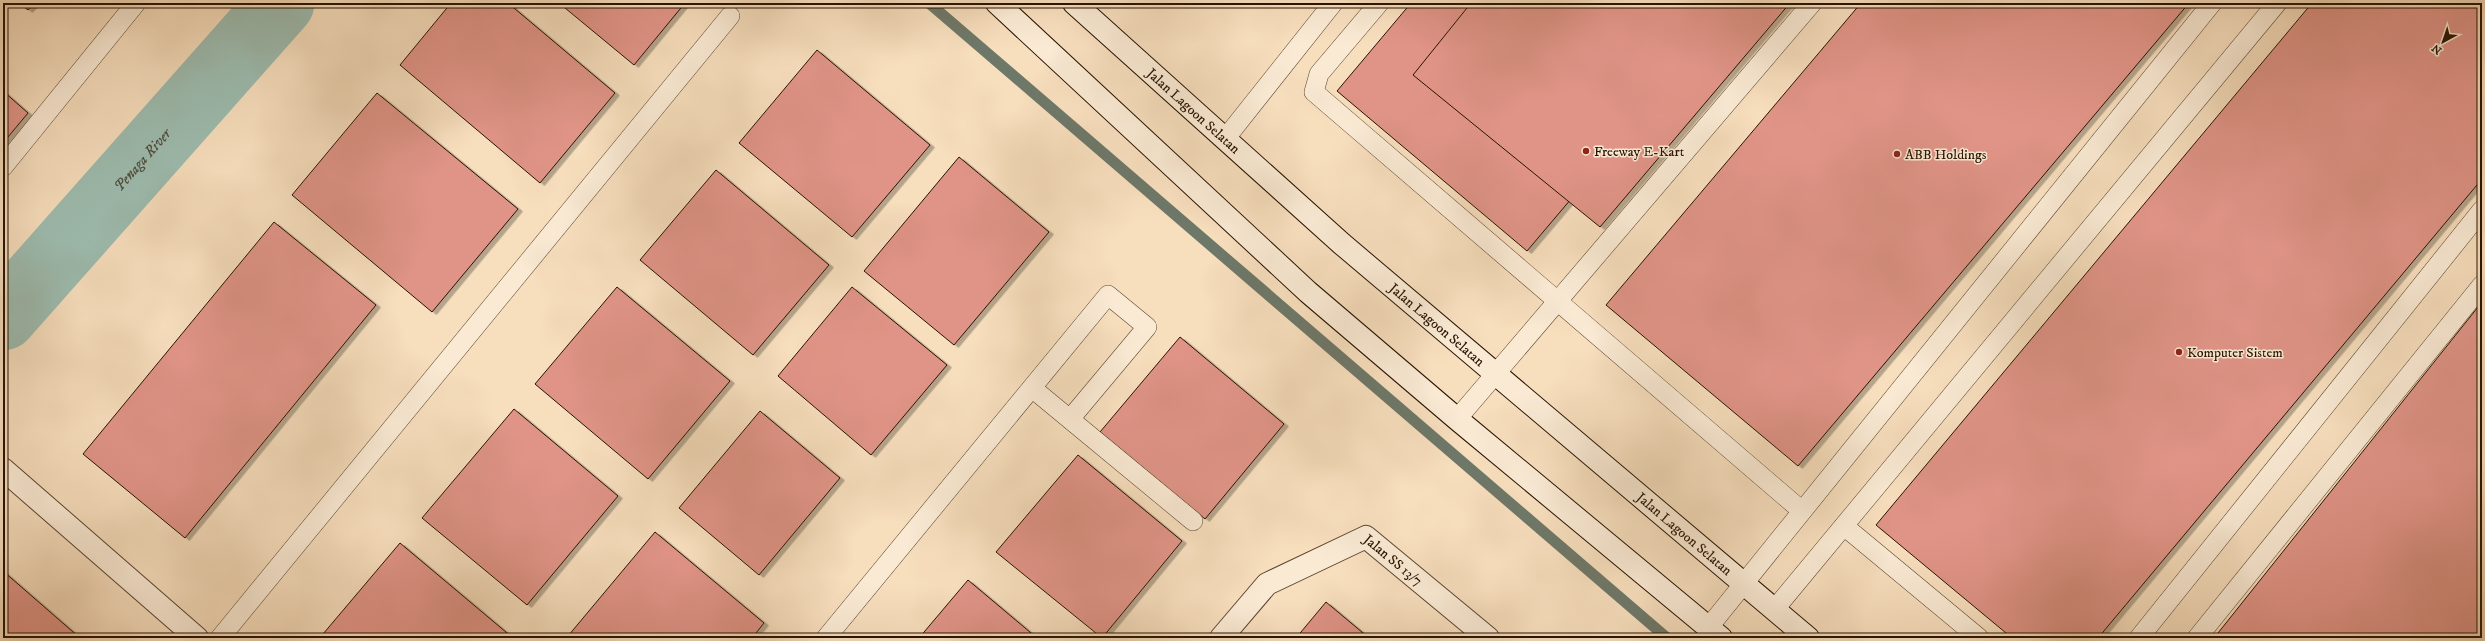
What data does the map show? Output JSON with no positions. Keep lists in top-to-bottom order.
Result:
{
  "streets": {
    "main road": ["Jalan Lagoon Selatan", "Jalan SS 13/7"]
  },
  "water": ["Penaga River"],
  "places": ["Freeway E-Kart", "ABB Holdings", "Komputer Sistem"],
  "north": "bottom left"
}
